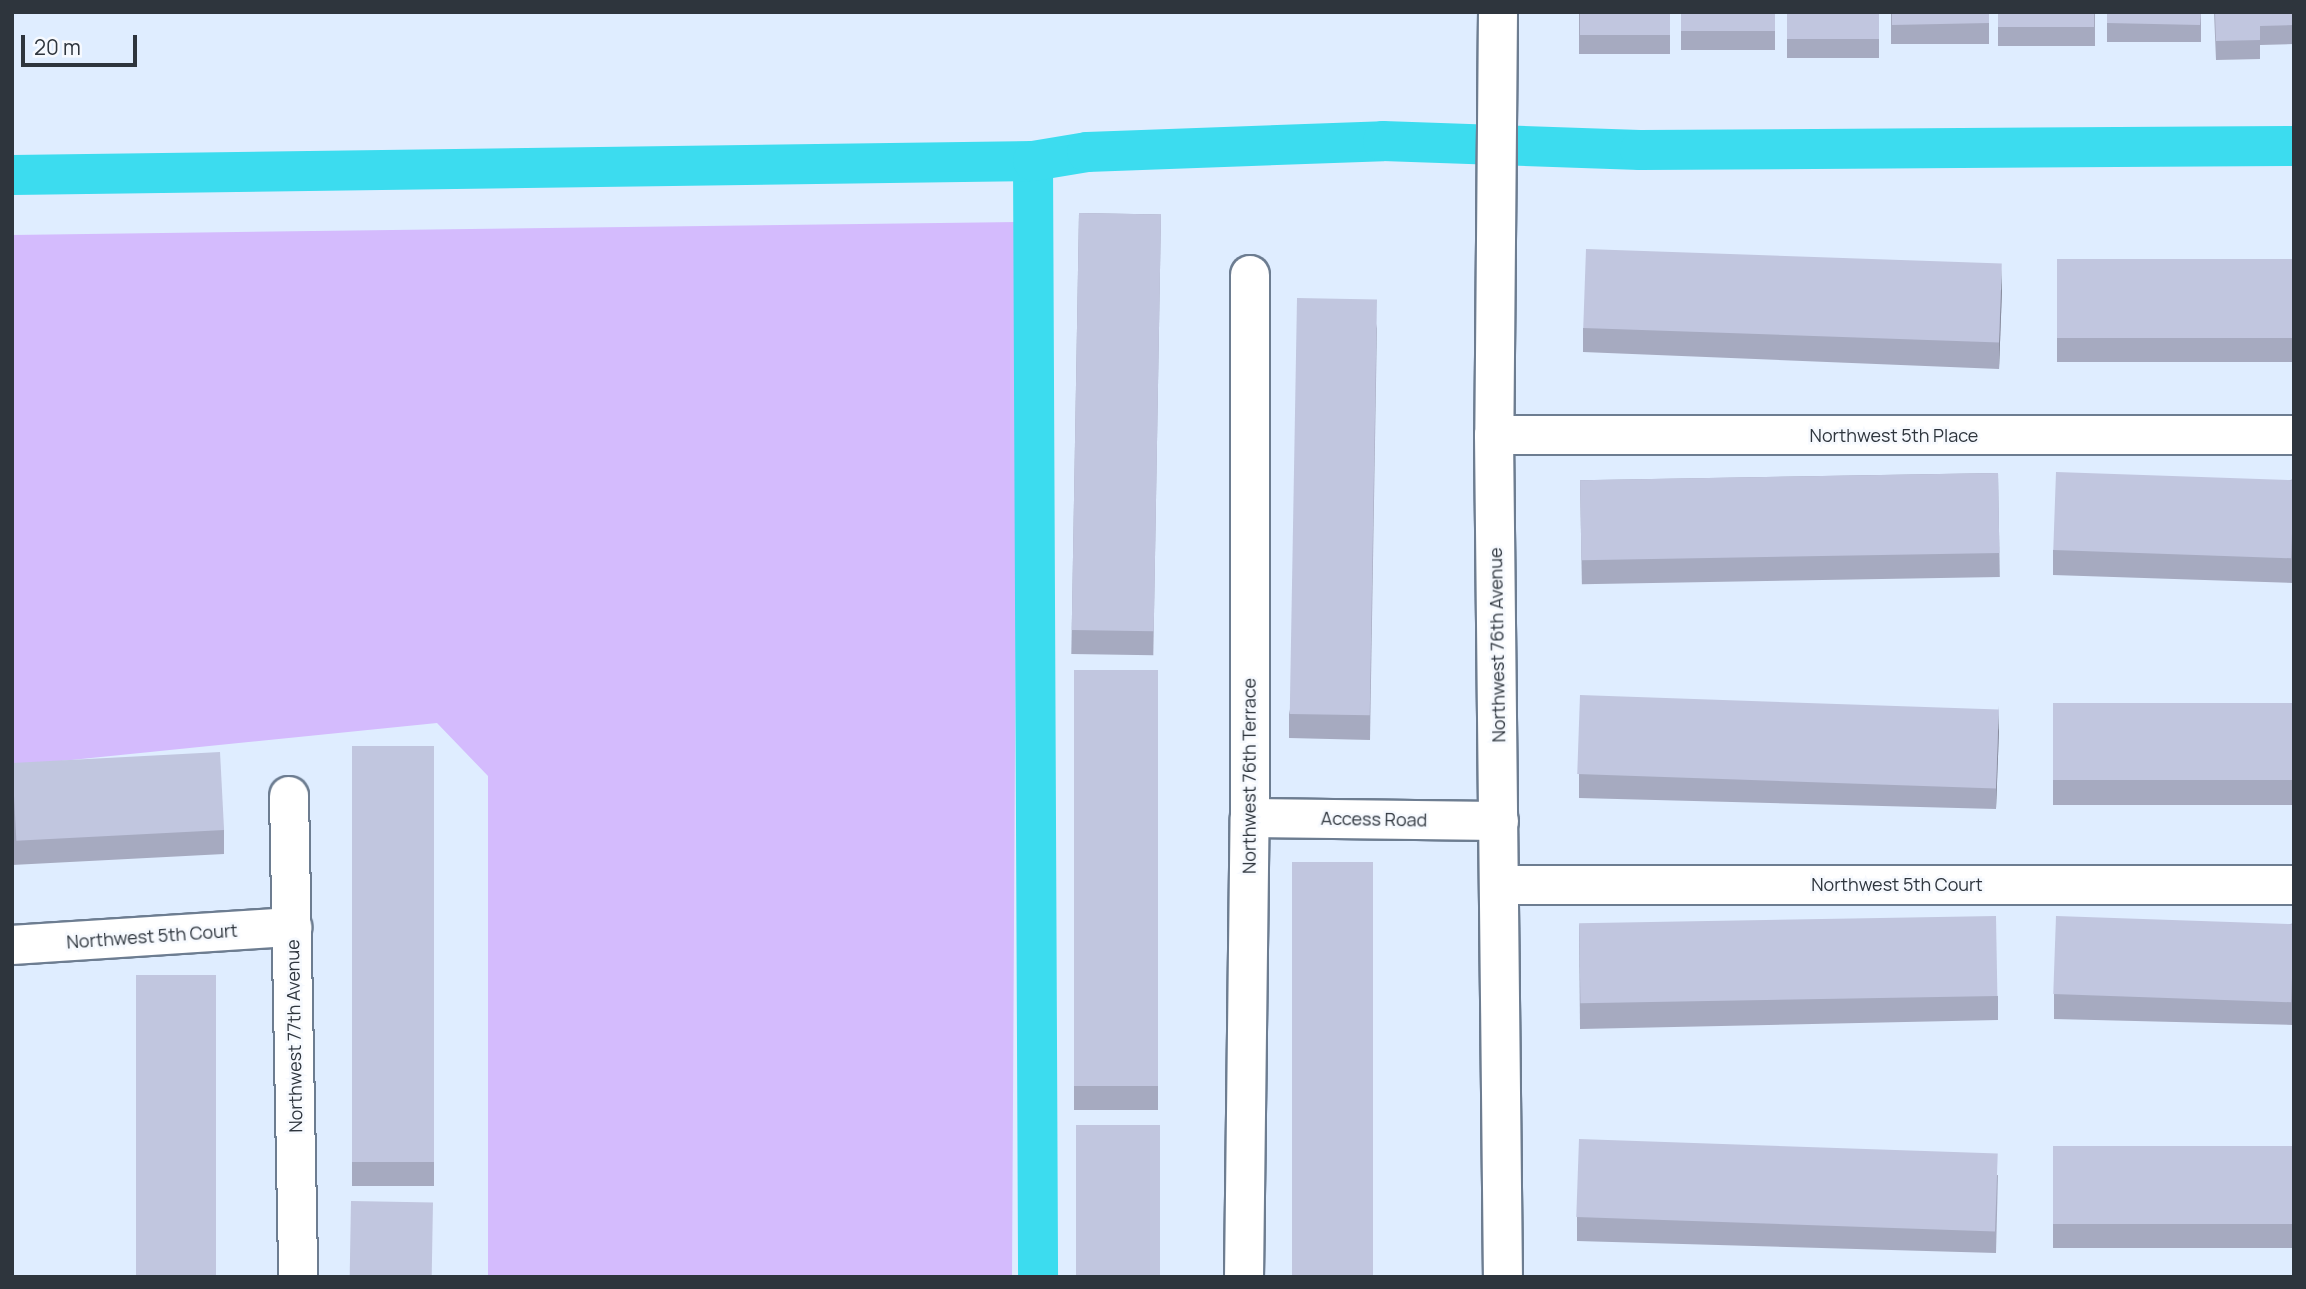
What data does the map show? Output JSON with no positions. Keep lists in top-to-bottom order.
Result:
{
  "streets": {
    "street": [
      "Northwest 5th Place",
      "Northwest 76th Avenue",
      "Northwest 76th Terrace",
      "Access Road",
      "Northwest 5th Court",
      "Northwest 77th Avenue"
    ]
  },
  "crossings": [
    ["Northwest 5th Place", "Northwest 76th Avenue"],
    ["Northwest 76th Avenue", "Access Road"],
    ["Northwest 76th Avenue", "Northwest 5th Court"],
    ["Northwest 76th Terrace", "Access Road"],
    ["Northwest 5th Court", "Northwest 77th Avenue"]
  ],
  "scale_bar": "20 m"
}
